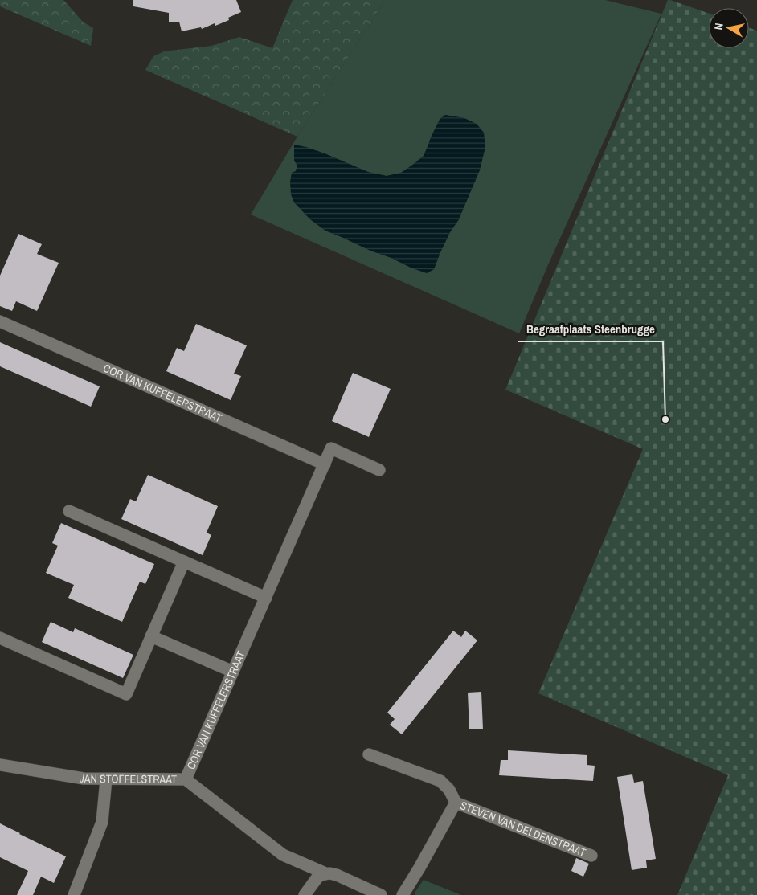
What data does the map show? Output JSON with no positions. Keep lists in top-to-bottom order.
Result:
{
  "streets": {
    "street": ["COR VAN KUFFELERSTRAAT", "JAN STOFFELSTRAAT", "STEVEN VAN DELDENSTRAAT"]
  },
  "crossings": [
    ["COR VAN KUFFELERSTRAAT", "JAN STOFFELSTRAAT"]
  ],
  "places": ["Begraafplaats Steenbrugge"],
  "north": "left"
}
